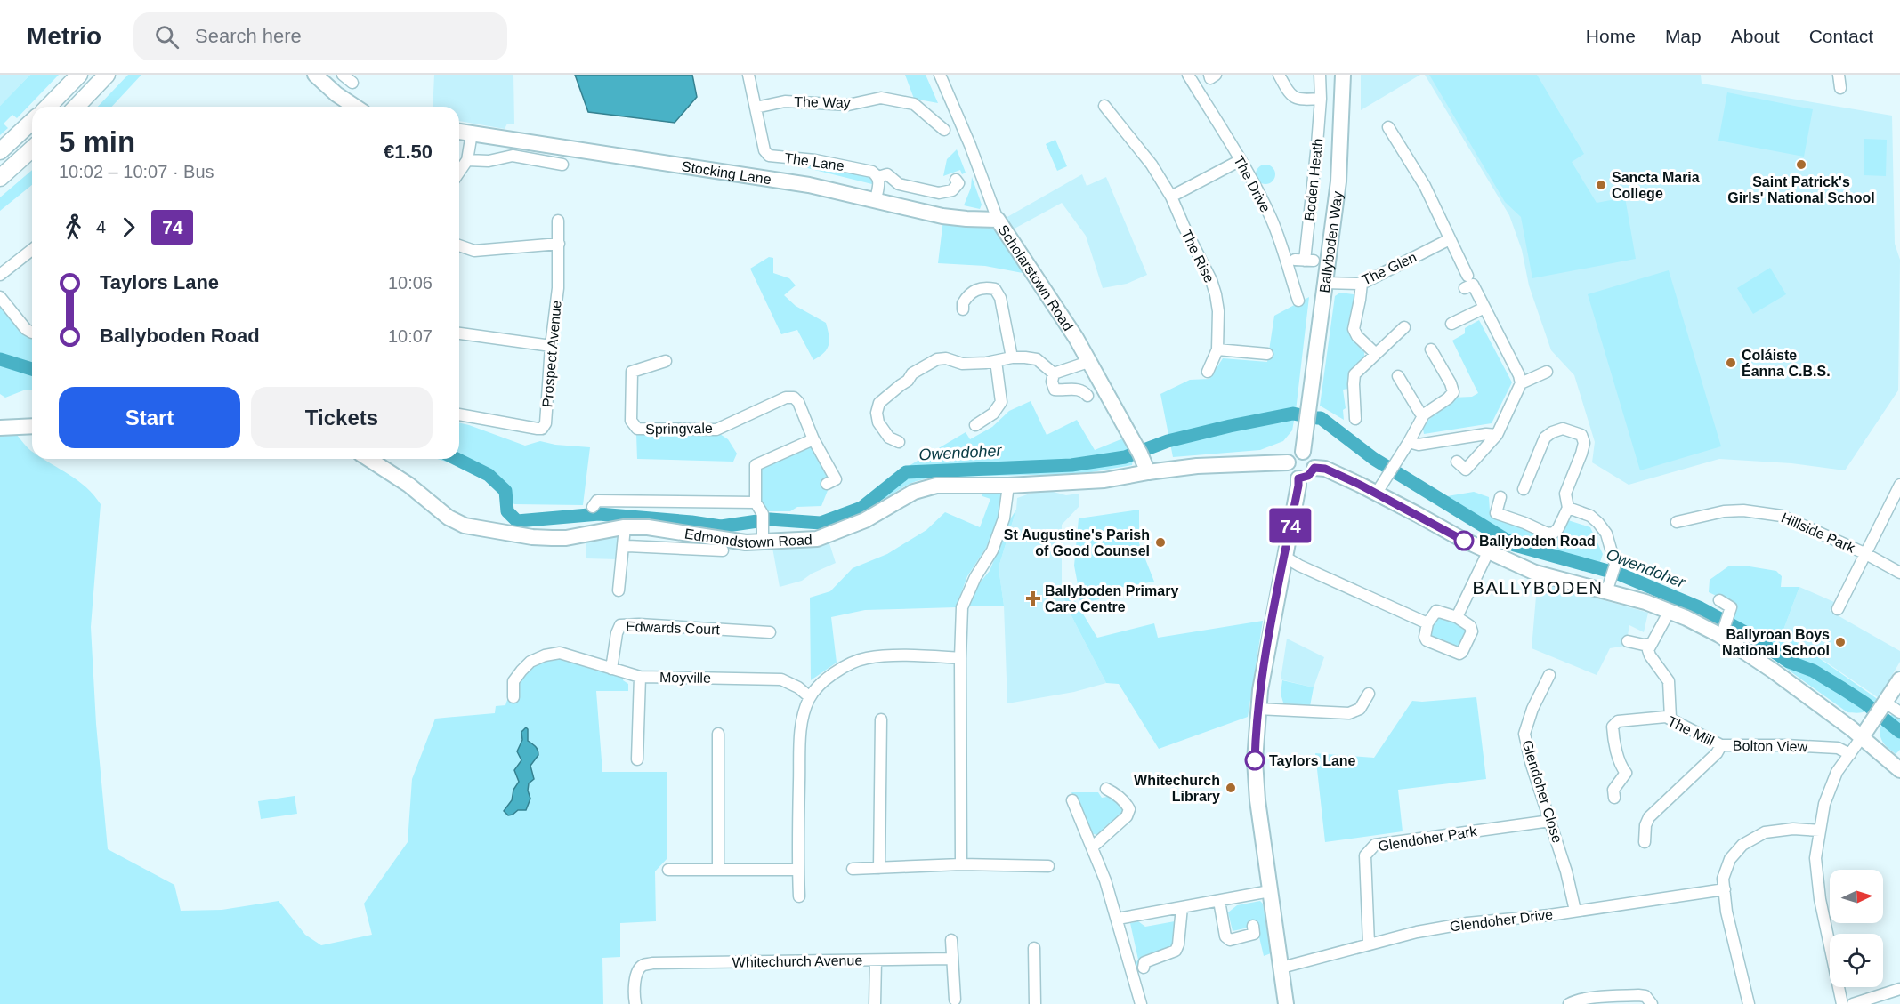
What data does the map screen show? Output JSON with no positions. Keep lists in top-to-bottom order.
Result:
{
  "streets": {
    "main road": [
      "Stocking Lane",
      "Ballyboden Way",
      "Scholarstown Road",
      "Edmondstown Road"
    ],
    "street": [
      "The Way",
      "The Lane",
      "Boden Heath",
      "The Drive",
      "The Rise",
      "The Glen",
      "Prospect Avenue",
      "Springvale",
      "Hillside Park",
      "Edwards Court",
      "Moyville",
      "The Mill",
      "Bolton View",
      "Glendoher Close",
      "Glendoher Park",
      "Glendoher Drive",
      "Whitechurch Avenue"
    ]
  },
  "crossings": [
    ["The Way", "The Lane"],
    ["Stocking Lane", "Scholarstown Road"],
    ["Ballyboden Way", "The Glen"],
    ["Scholarstown Road", "Edmondstown Road"],
    ["The Mill", "Bolton View"],
    ["Glendoher Close", "Glendoher Park"],
    ["Glendoher Close", "Glendoher Drive"],
    ["Glendoher Park", "Glendoher Drive"]
  ],
  "districts": ["BALLYBODEN"],
  "water": ["Owendoher"],
  "places": {
    "other": [
      "Saint Patrick's Girls' National School",
      "Sancta Maria College",
      "Coláiste Éanna C.B.S.",
      "Ballyboden Road",
      "St Augustine's Parish of Good Counsel",
      "Ballyroan Boys National School",
      "Taylors Lane",
      "Whitechurch Library"
    ],
    "health": ["Ballyboden Primary Care Centre"]
  },
  "lines": ["bus line 74"],
  "north": "right",
  "page": {
    "header": "Metrio",
    "search": "Search here",
    "nav": [
      "Home",
      "Map",
      "About",
      "Contact"
    ],
    "on_map": "74",
    "heading": ["5 min", "10:02 – 10:07 · Bus", "€1.50"],
    "legs": ["4", "74"],
    "list": [
      {
        "name": "Taylors Lane",
        "value": "10:06"
      },
      {
        "name": "Ballyboden Road",
        "value": "10:07"
      }
    ],
    "buttons": ["Start", "Tickets"]
  }
}
